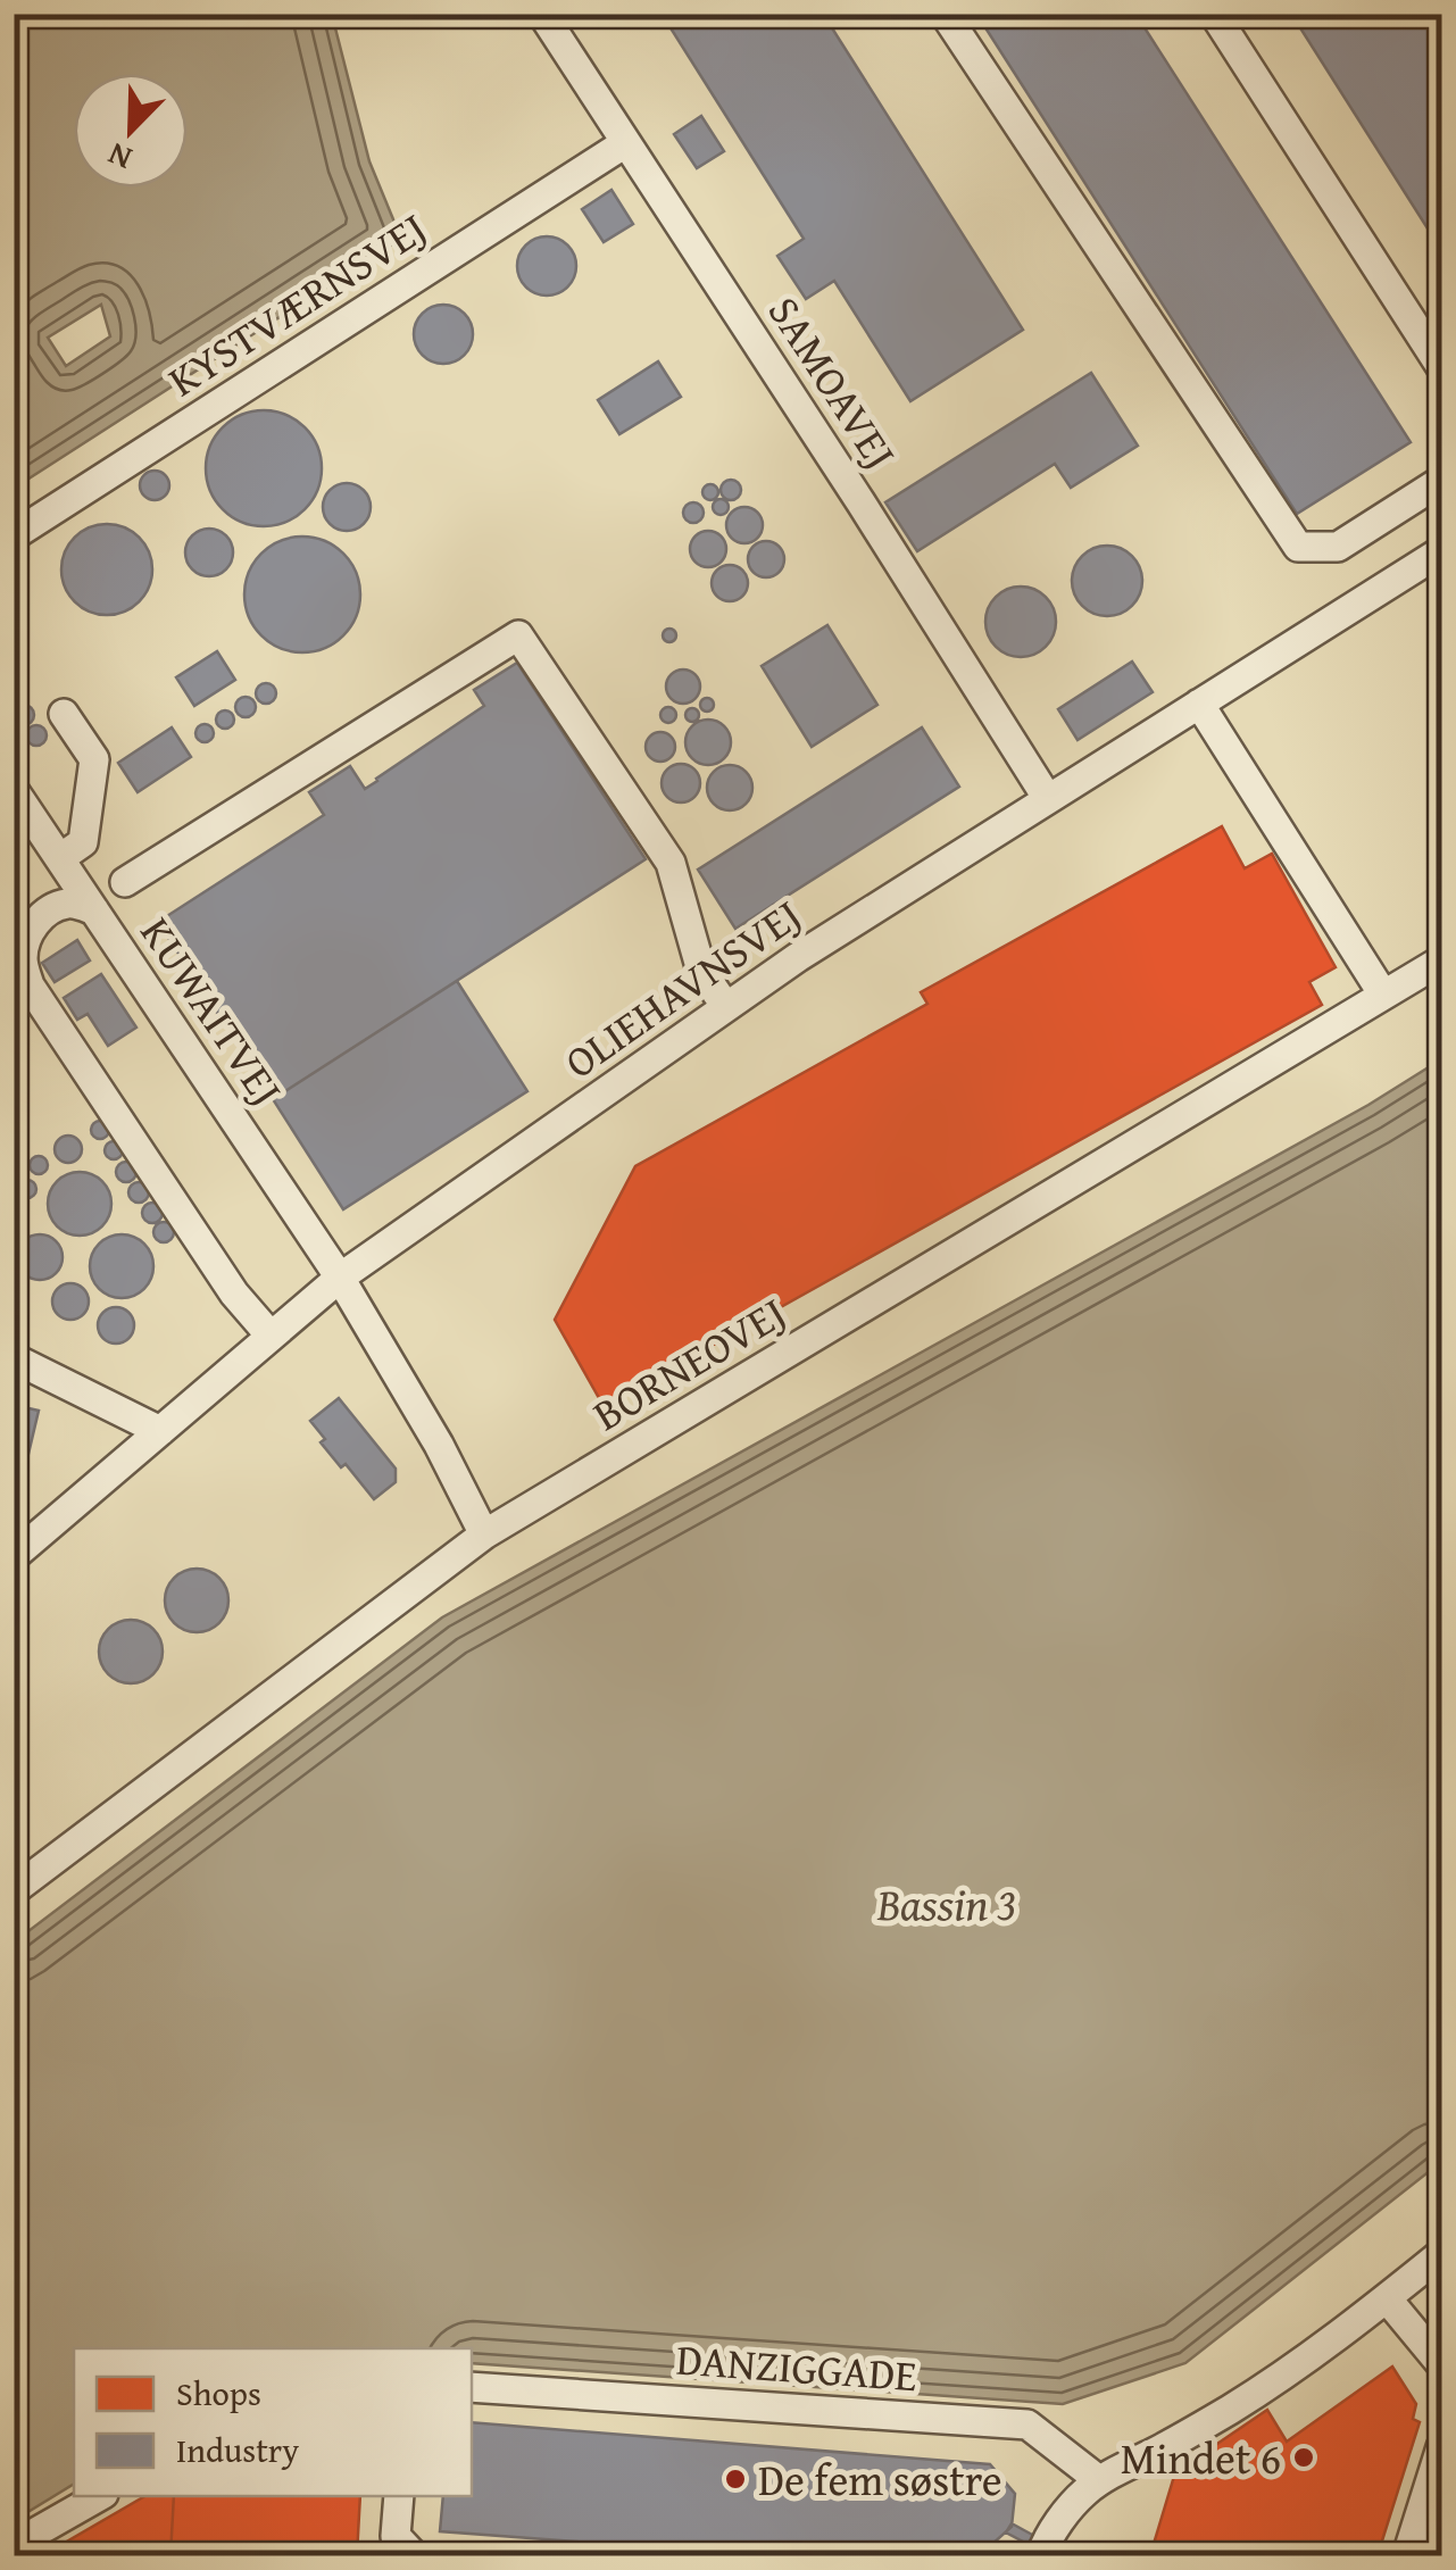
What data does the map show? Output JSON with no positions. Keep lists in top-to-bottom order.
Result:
{
  "streets": {
    "street": [
      "KYSTVÆRNSVEJ",
      "SAMOAVEJ",
      "OLIEHAVNSVEJ",
      "KUWAITVEJ",
      "BORNEOVEJ",
      "DANZIGGADE"
    ]
  },
  "crossings": [
    ["KYSTVÆRNSVEJ", "SAMOAVEJ"],
    ["SAMOAVEJ", "OLIEHAVNSVEJ"],
    ["OLIEHAVNSVEJ", "KUWAITVEJ"],
    ["KUWAITVEJ", "BORNEOVEJ"]
  ],
  "water": ["Bassin 3"],
  "places": ["Mindet 6", "De fem søstre"],
  "legend": ["Shops", "Industry"],
  "north": "bottom left"
}
